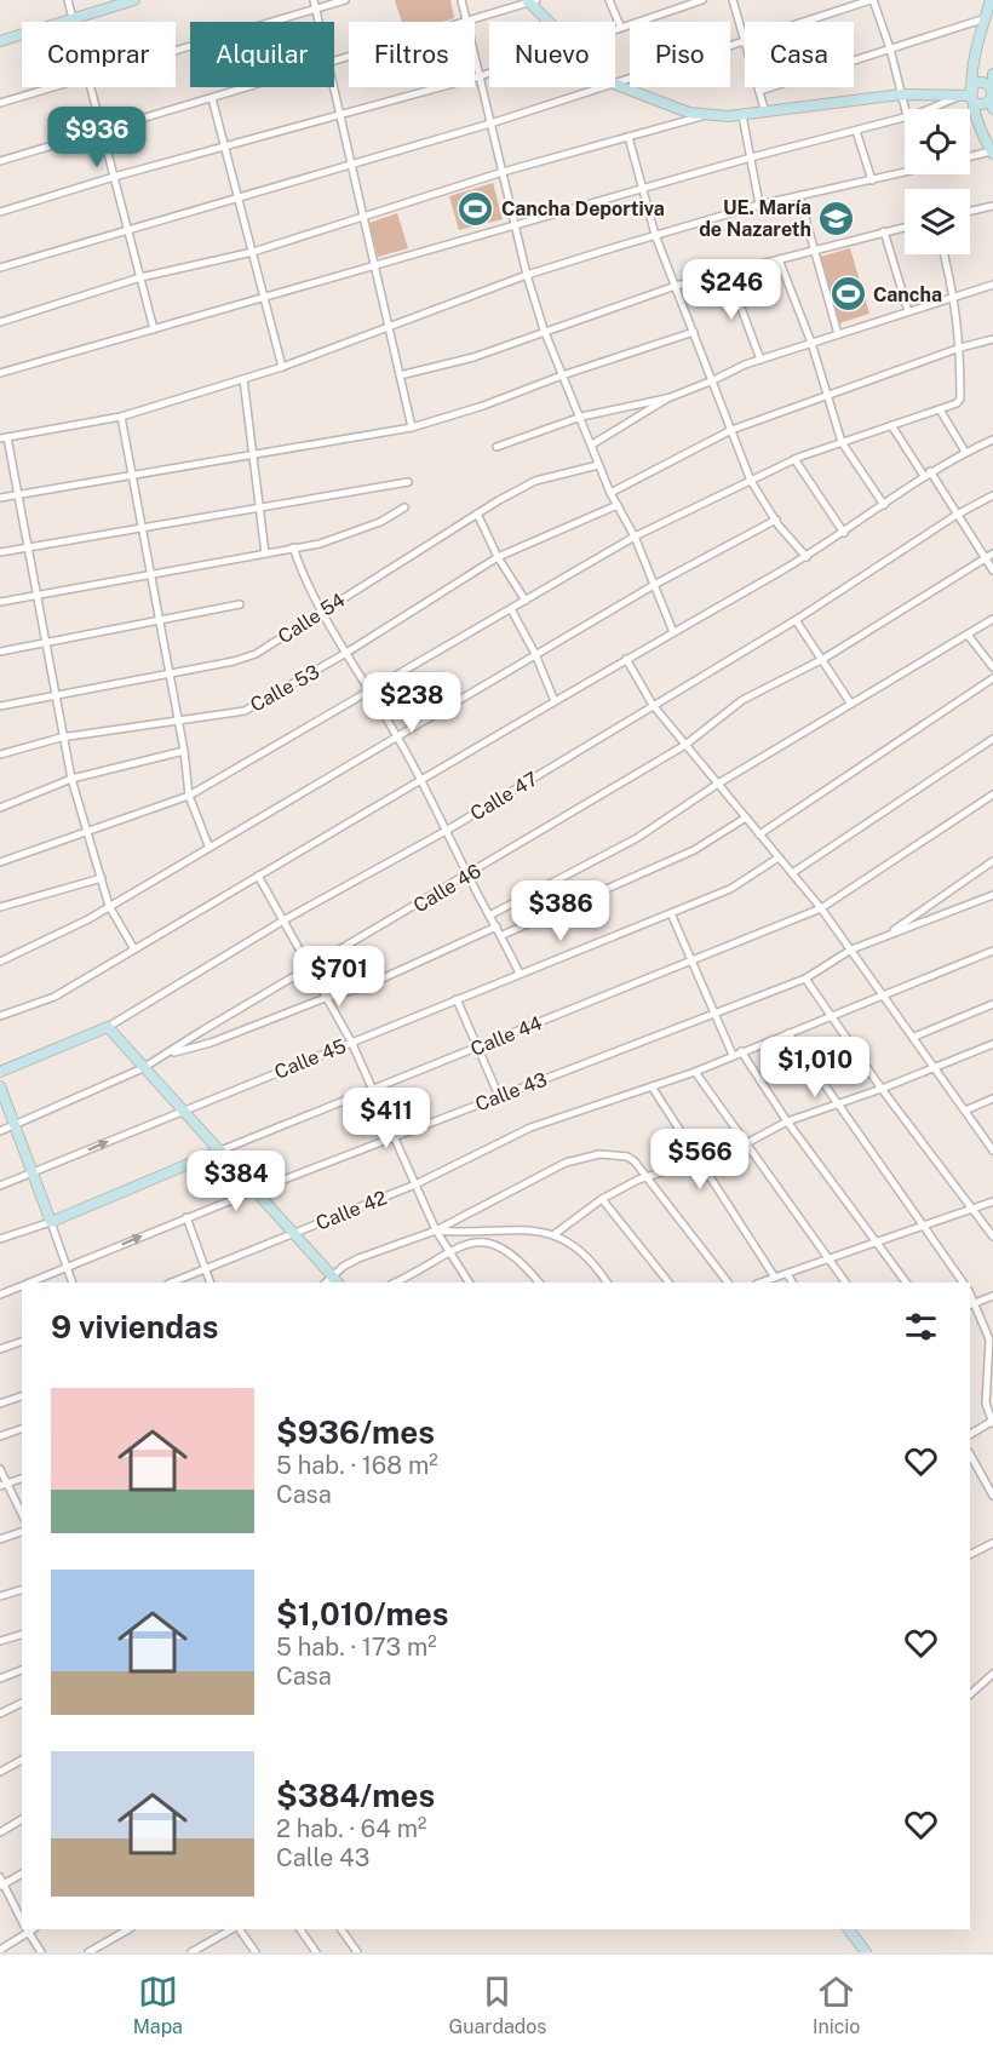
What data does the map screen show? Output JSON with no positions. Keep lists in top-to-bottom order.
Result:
{
  "streets": {
    "street": [
      "Calle 54",
      "Calle 53",
      "Calle 47",
      "Calle 46",
      "Calle 44",
      "Calle 45",
      "Calle 43",
      "Calle 42"
    ]
  },
  "places": {
    "sports": ["Cancha Deportiva", "Cancha"],
    "school or university": ["UE. María de Nazareth"]
  },
  "page": {
    "chip": [
      "Comprar",
      "Alquilar",
      "Filtros",
      "Nuevo",
      "Piso",
      "Casa"
    ],
    "price": [
      "$936",
      "$246",
      "$238",
      "$386",
      "$701",
      "$1,010",
      "$411",
      "$566",
      "$384"
    ],
    "heading": "9 viviendas",
    "list": [
      {
        "name": "$936/mes",
        "note": "5 hab. · 168 m² · Casa"
      },
      {
        "name": "$1,010/mes",
        "note": "5 hab. · 173 m² · Casa"
      },
      {
        "name": "$384/mes",
        "note": "2 hab. · 64 m² · Calle 43"
      }
    ],
    "tabs": ["Mapa", "Guardados", "Inicio"]
  }
}
